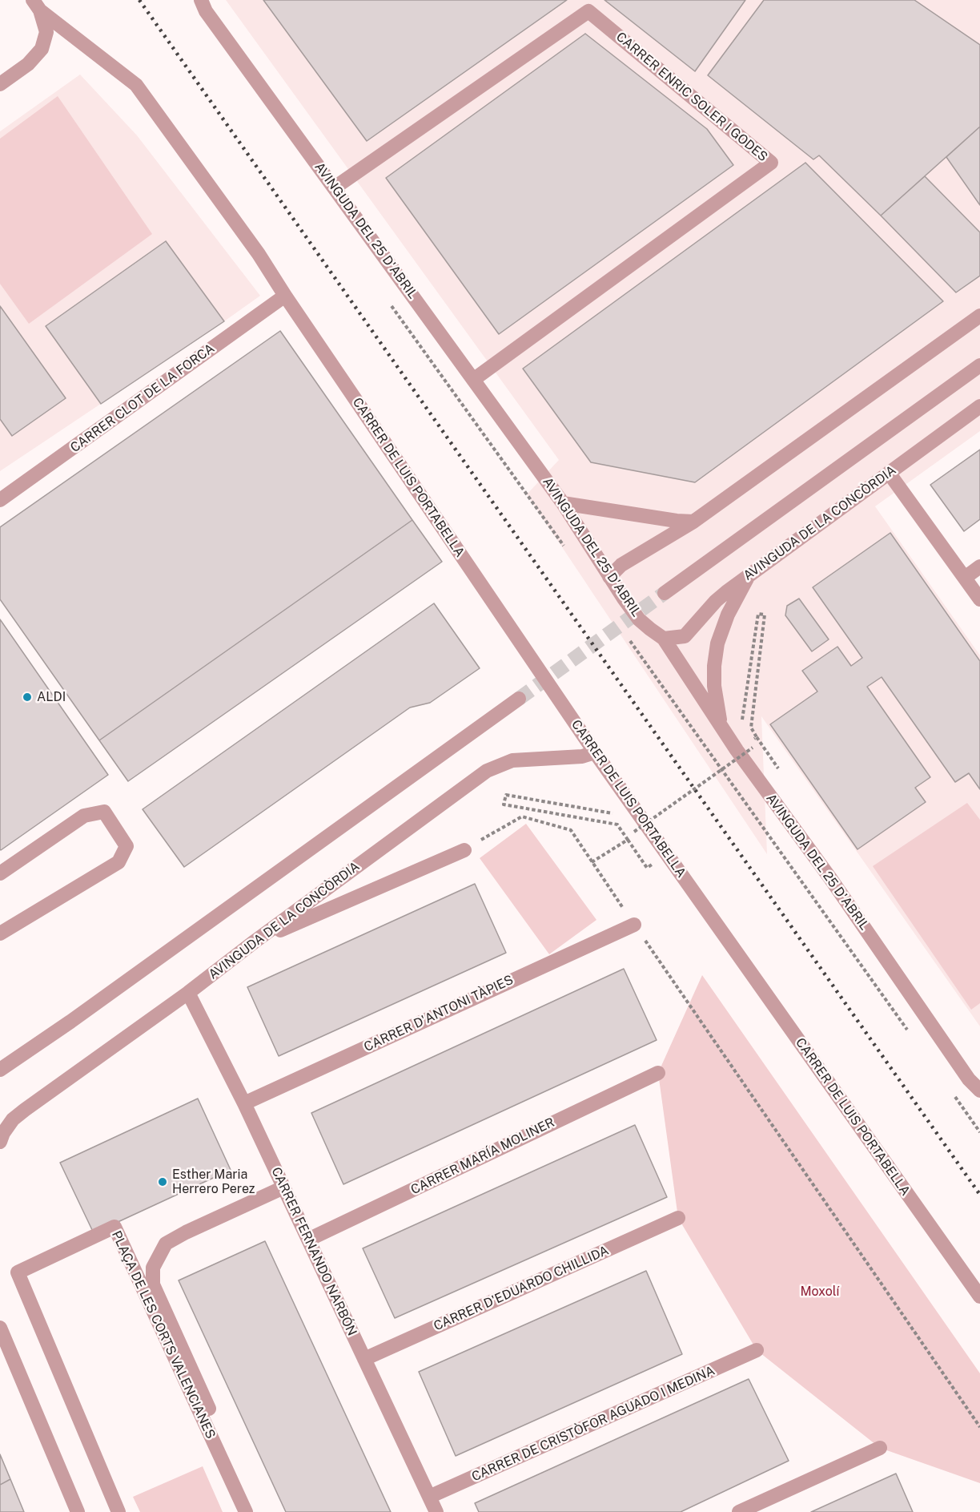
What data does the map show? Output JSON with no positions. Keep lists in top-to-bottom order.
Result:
{
  "streets": {
    "street": [
      "CARRER ENRIC SOLER I GODES",
      "AVINGUDA DEL 25 D'ABRIL",
      "CARRER CLOT DE LA FORCA",
      "CARRER DE LUIS PORTABELLA",
      "AVINGUDA DE LA CONCÒRDIA",
      "CARRER D'ANTONI TÀPIES",
      "CARRER MARÍA MOLINER",
      "CARRER FERNANDO NARBÓN",
      "CARRER D'EDUARDO CHILLIDA",
      "PLAÇA DE LES CORTS VALENCIANES",
      "CARRER DE CRISTÒFOR AGUADO I MEDINA"
    ]
  },
  "crossings": [
    ["CARRER ENRIC SOLER I GODES", "AVINGUDA DEL 25 D'ABRIL"],
    ["AVINGUDA DEL 25 D'ABRIL", "AVINGUDA DE LA CONCÒRDIA"],
    ["CARRER CLOT DE LA FORCA", "CARRER DE LUIS PORTABELLA"],
    ["CARRER DE LUIS PORTABELLA", "AVINGUDA DE LA CONCÒRDIA"],
    ["AVINGUDA DE LA CONCÒRDIA", "CARRER FERNANDO NARBÓN"],
    ["CARRER D'ANTONI TÀPIES", "CARRER FERNANDO NARBÓN"],
    ["CARRER MARÍA MOLINER", "CARRER FERNANDO NARBÓN"],
    ["CARRER FERNANDO NARBÓN", "CARRER D'EDUARDO CHILLIDA"],
    ["CARRER FERNANDO NARBÓN", "PLAÇA DE LES CORTS VALENCIANES"],
    ["CARRER FERNANDO NARBÓN", "CARRER DE CRISTÒFOR AGUADO I MEDINA"]
  ],
  "parks": ["Moxolí"],
  "places": ["ALDI", "Esther Maria Herrero Perez"]
}
